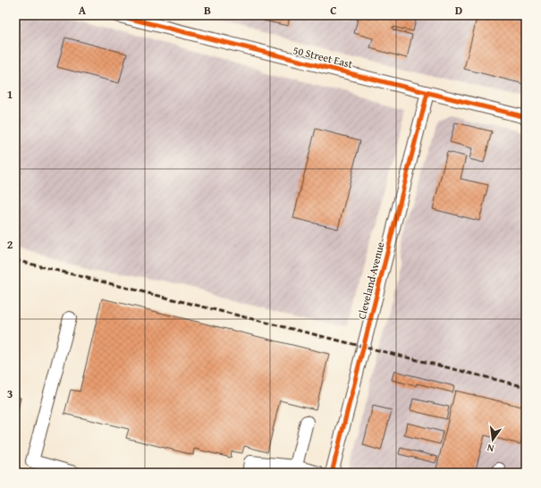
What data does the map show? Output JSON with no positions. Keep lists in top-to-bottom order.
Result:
{
  "streets": {
    "street": ["50 Street East", "Cleveland Avenue"]
  },
  "crossings": [
    ["50 Street East", "Cleveland Avenue"]
  ],
  "north": "bottom",
  "grid": {
    "columns": [
      "A",
      "B",
      "C",
      "D"
    ],
    "rows": ["1", "2", "3"]
  }
}
